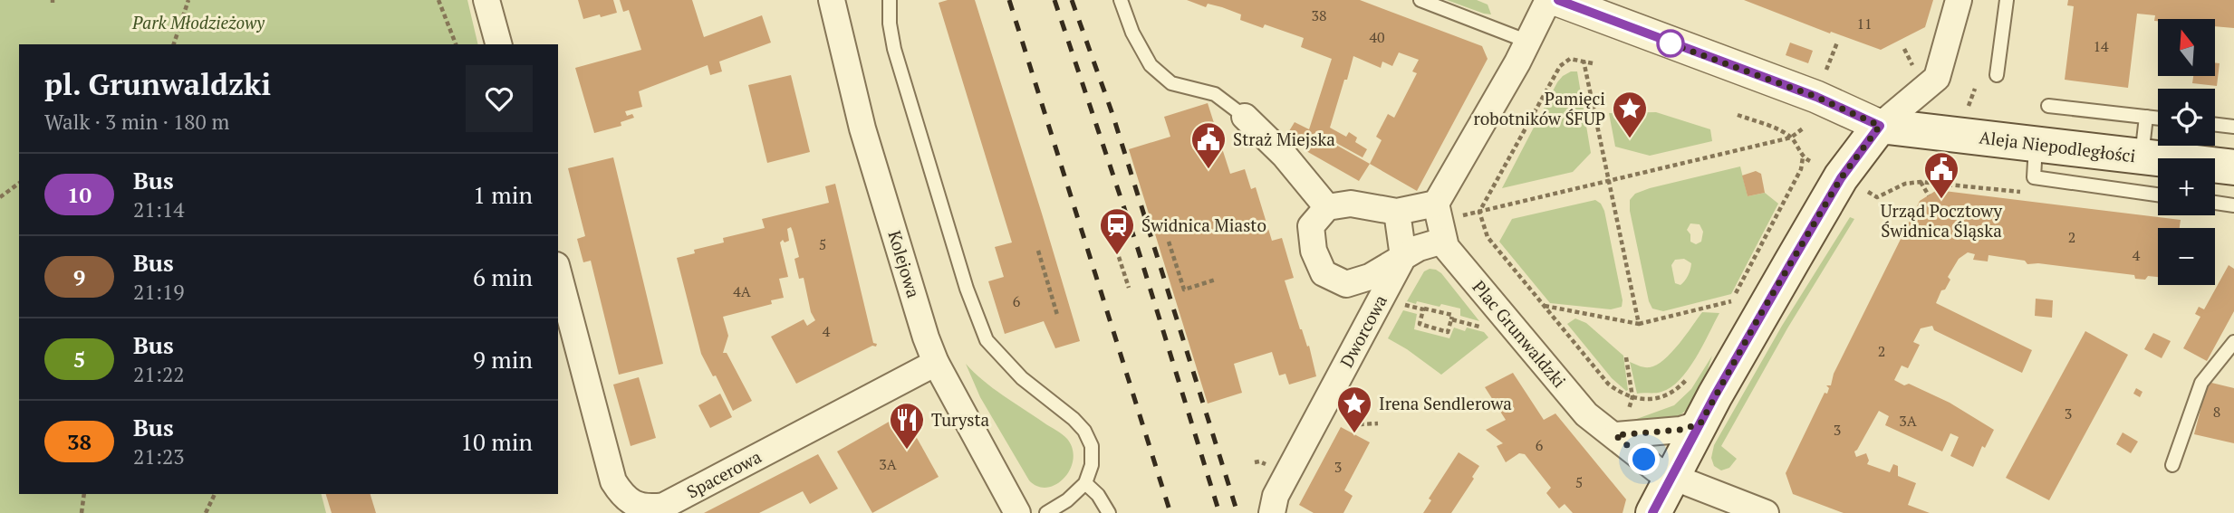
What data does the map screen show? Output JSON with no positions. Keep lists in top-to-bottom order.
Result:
{
  "streets": {
    "main road": ["Aleja Niepodległości"],
    "street": [
      "Kolejowa",
      "Dworcowa",
      "Plac Grunwaldzki",
      "Spacerowa"
    ]
  },
  "crossings": [
    ["Kolejowa", "Spacerowa"]
  ],
  "parks": ["Park Młodzieżowy"],
  "places": {
    "place": ["Pamięci robotników ŚFUP", "Irena Sendlerowa"],
    "public building": ["Straż Miejska", "Urząd Pocztowy Świdnica Śląska"],
    "station": ["Świdnica Miasto"],
    "restaurant": ["Turysta"]
  },
  "lines": ["bus line 10"],
  "house_numbers": [
    "38",
    "11",
    "40",
    "14",
    "2",
    "5",
    "4",
    "4A",
    "6",
    "4",
    "2",
    "8",
    "3",
    "3A",
    "3",
    "6",
    "3A",
    "3",
    "5"
  ],
  "north": "top",
  "page": {
    "map_buttons": ["+", "−"],
    "heading": ["pl. Grunwaldzki", "Walk · 3 min · 180 m"],
    "list": [
      {
        "mark": "10",
        "name": "Bus",
        "note": "21:14",
        "value": "1 min"
      },
      {
        "mark": "9",
        "name": "Bus",
        "note": "21:19",
        "value": "6 min"
      },
      {
        "mark": "5",
        "name": "Bus",
        "note": "21:22",
        "value": "9 min"
      },
      {
        "mark": "38",
        "name": "Bus",
        "note": "21:23",
        "value": "10 min"
      }
    ]
  }
}
